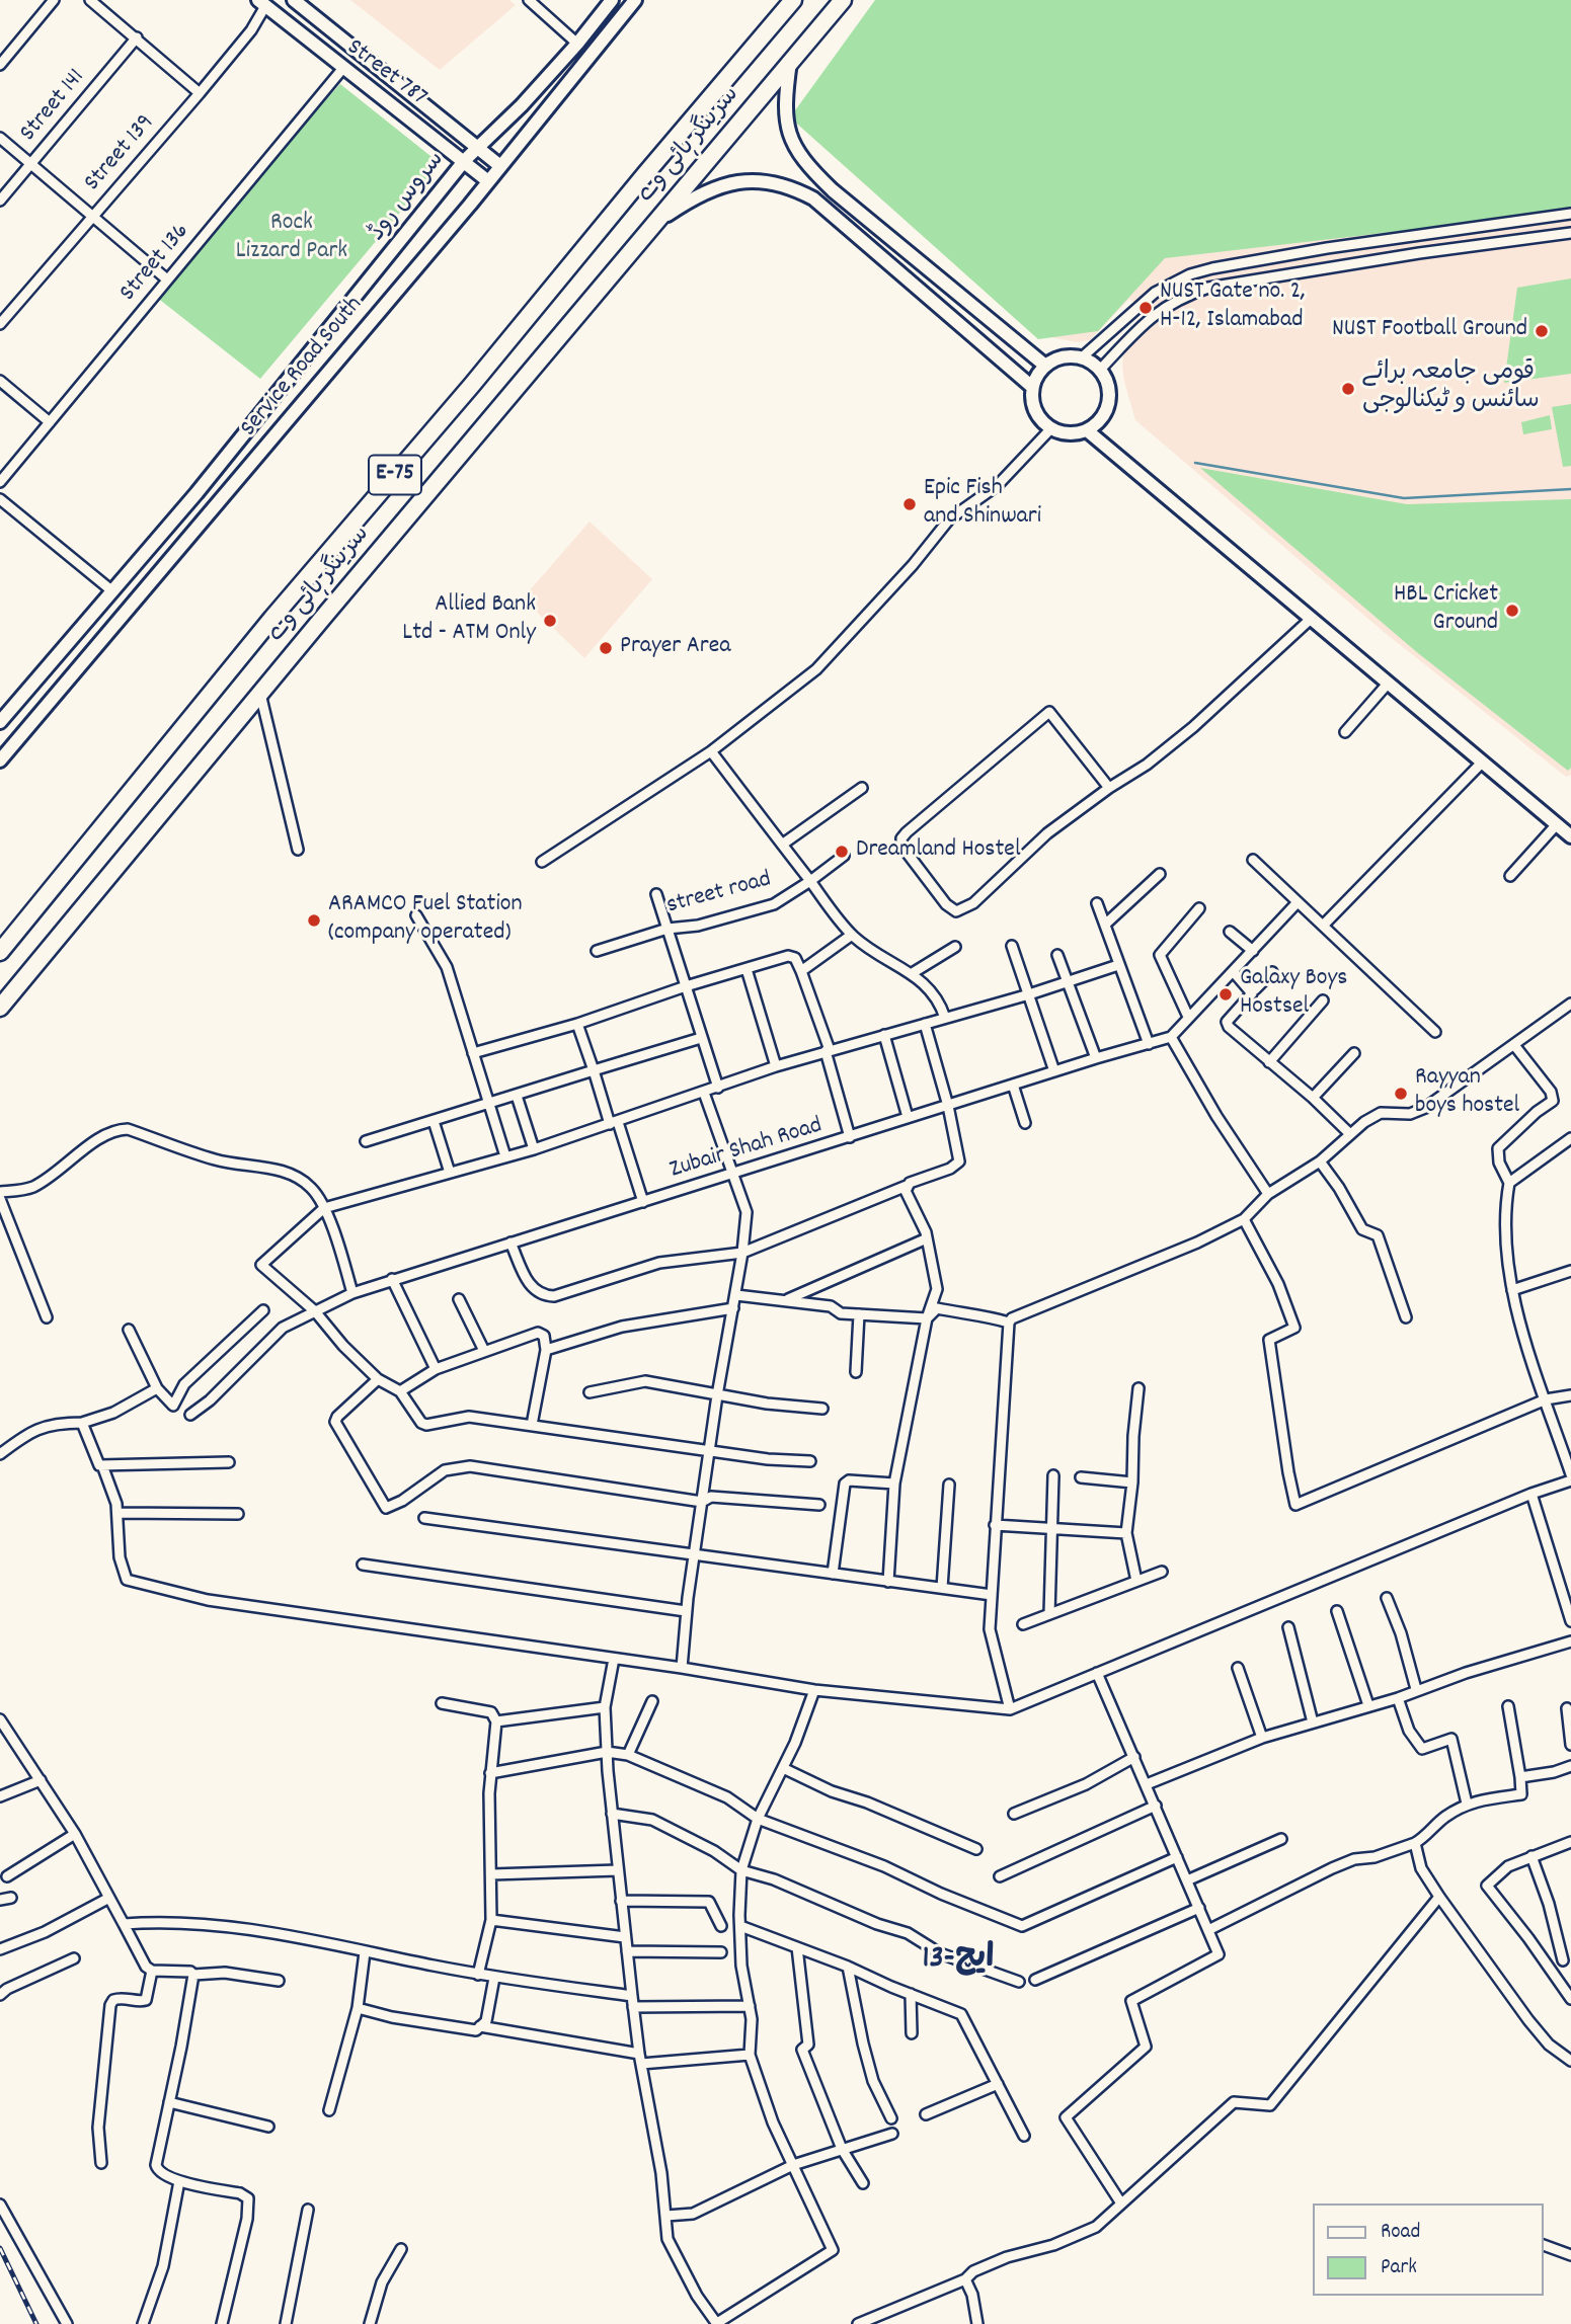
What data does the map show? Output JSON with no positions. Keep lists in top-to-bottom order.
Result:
{
  "streets": {
    "highway": ["سرینگر ہائی وے", "E-75"],
    "main road": ["Street 787", "سروس روڈ", "Service Road South"],
    "street": [
      "Street 141",
      "Street 139",
      "Street 136",
      "street road",
      "Zubair Shah Road"
    ]
  },
  "crossings": [
    ["Street 787", "Street 139"],
    ["Street 787", "سروس روڈ"],
    ["Street 787", "Street 136"],
    ["Street 787", "Service Road South"]
  ],
  "districts": ["ایچ-13"],
  "parks": ["Rock Lizzard Park"],
  "places": [
    "NUST Gate no. 2, H-12, Islamabad",
    "NUST Football Ground",
    "قومی جامعہ برائے سائنس و ٹیکنالوجی",
    "Epic Fish and Shinwari",
    "HBL Cricket Ground",
    "Allied Bank Ltd - ATM Only",
    "Prayer Area",
    "Dreamland Hostel",
    "ARAMCO Fuel Station (company operated)",
    "Galaxy Boys Hostsel",
    "Rayyan boys hostel"
  ],
  "legend": ["Road", "Park"]
}
